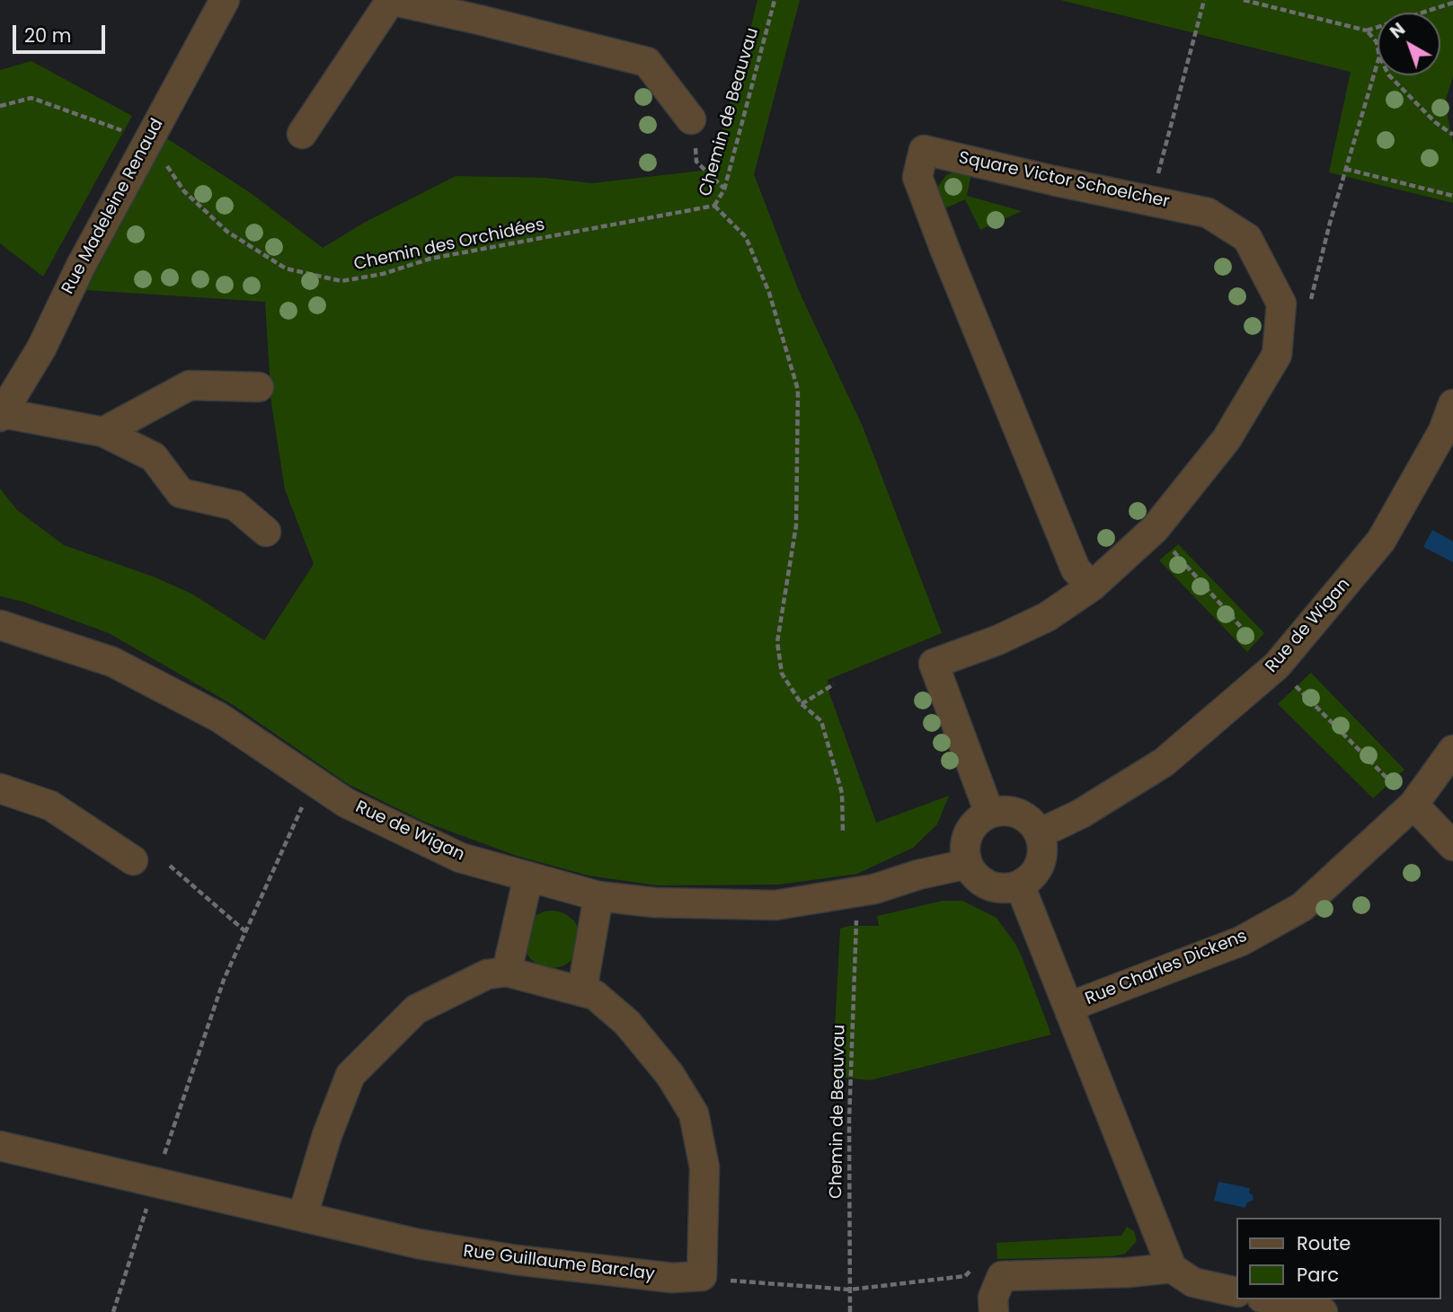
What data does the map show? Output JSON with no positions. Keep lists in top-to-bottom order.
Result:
{
  "streets": {
    "street": [
      "Square Victor Schoelcher",
      "Rue Madeleine Renaud",
      "Rue de Wigan",
      "Rue Charles Dickens",
      "Rue Guillaume Barclay"
    ],
    "path": ["Chemin de Beauvau", "Chemin des Orchidées"]
  },
  "crossings": [
    ["Chemin de Beauvau", "Chemin des Orchidées"],
    ["Square Victor Schoelcher", "Rue de Wigan"]
  ],
  "legend": ["Route", "Parc"],
  "scale_bar": "20 m",
  "north": "top left"
}
